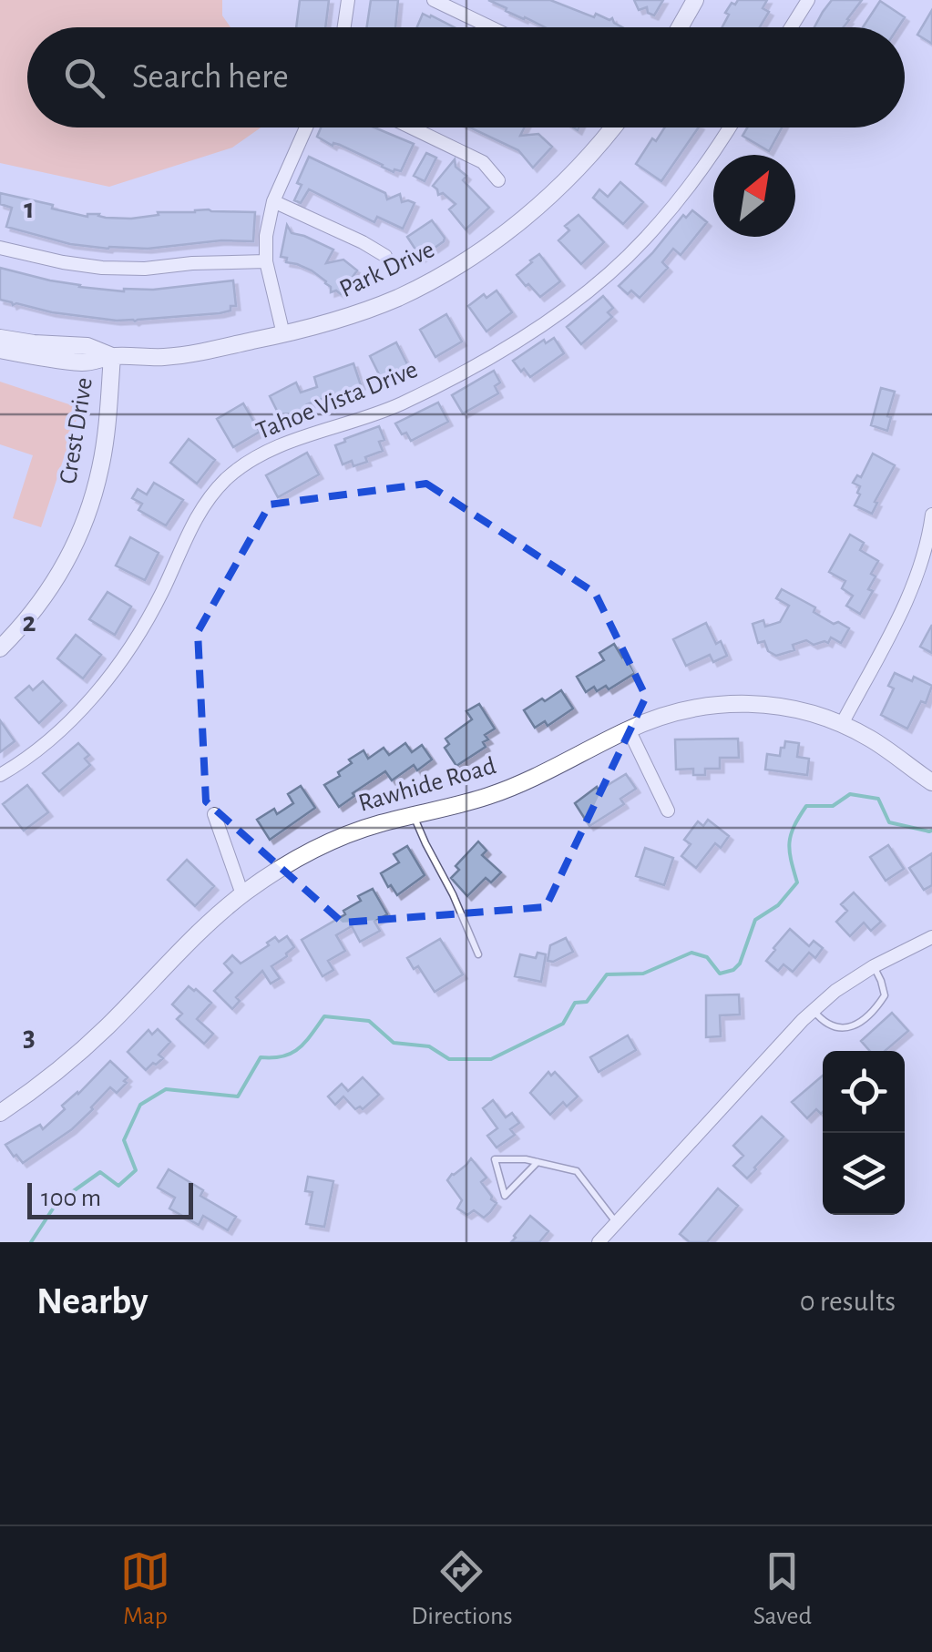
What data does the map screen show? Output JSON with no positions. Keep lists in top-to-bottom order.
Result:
{
  "streets": {
    "street": [
      "Park Drive",
      "Tahoe Vista Drive",
      "Crest Drive",
      "Rawhide Road"
    ]
  },
  "crossings": [
    ["Park Drive", "Crest Drive"]
  ],
  "scale_bar": "100 m",
  "north": "top right",
  "page": {
    "search": "Search here",
    "scale": "100 m",
    "heading": ["Nearby", "0 results"],
    "nav": ["Map", "Directions", "Saved"]
  },
  "grid": {
    "rows": ["1", "2", "3"]
  }
}
